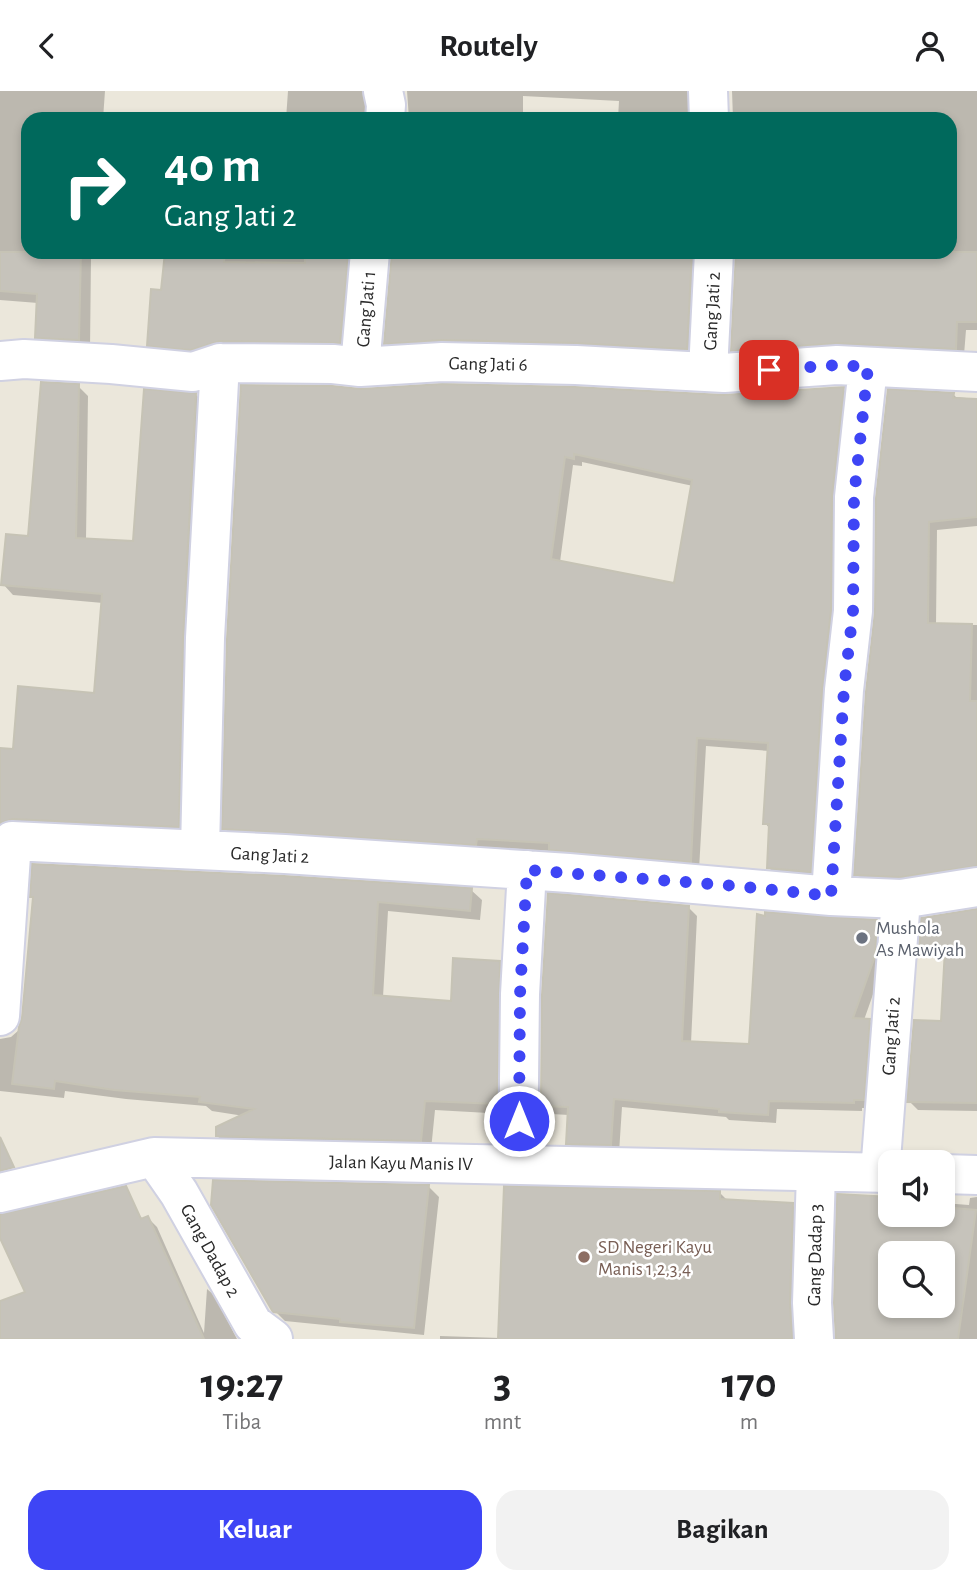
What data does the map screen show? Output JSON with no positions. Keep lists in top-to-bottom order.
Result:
{
  "streets": {
    "street": [
      "Gang Jati 1",
      "Gang Jati 2",
      "Gang Jati 6",
      "Jalan Kayu Manis IV",
      "Gang Dadap 2",
      "Gang Dadap 3"
    ]
  },
  "crossings": [
    ["Gang Jati 1", "Gang Jati 6"],
    ["Gang Jati 2", "Gang Jati 6"],
    ["Jalan Kayu Manis IV", "Gang Dadap 2"],
    ["Jalan Kayu Manis IV", "Gang Dadap 3"]
  ],
  "places": ["Mushola As Mawiyah", "SD Negeri Kayu Manis 1,2,3,4"],
  "page": {
    "header": "Routely",
    "turn": ["40 m", "Gang Jati 2"],
    "eta": [
      "19:27",
      "Tiba",
      "3",
      "mnt",
      "170",
      "m"
    ],
    "buttons": ["Keluar", "Bagikan"]
  }
}
